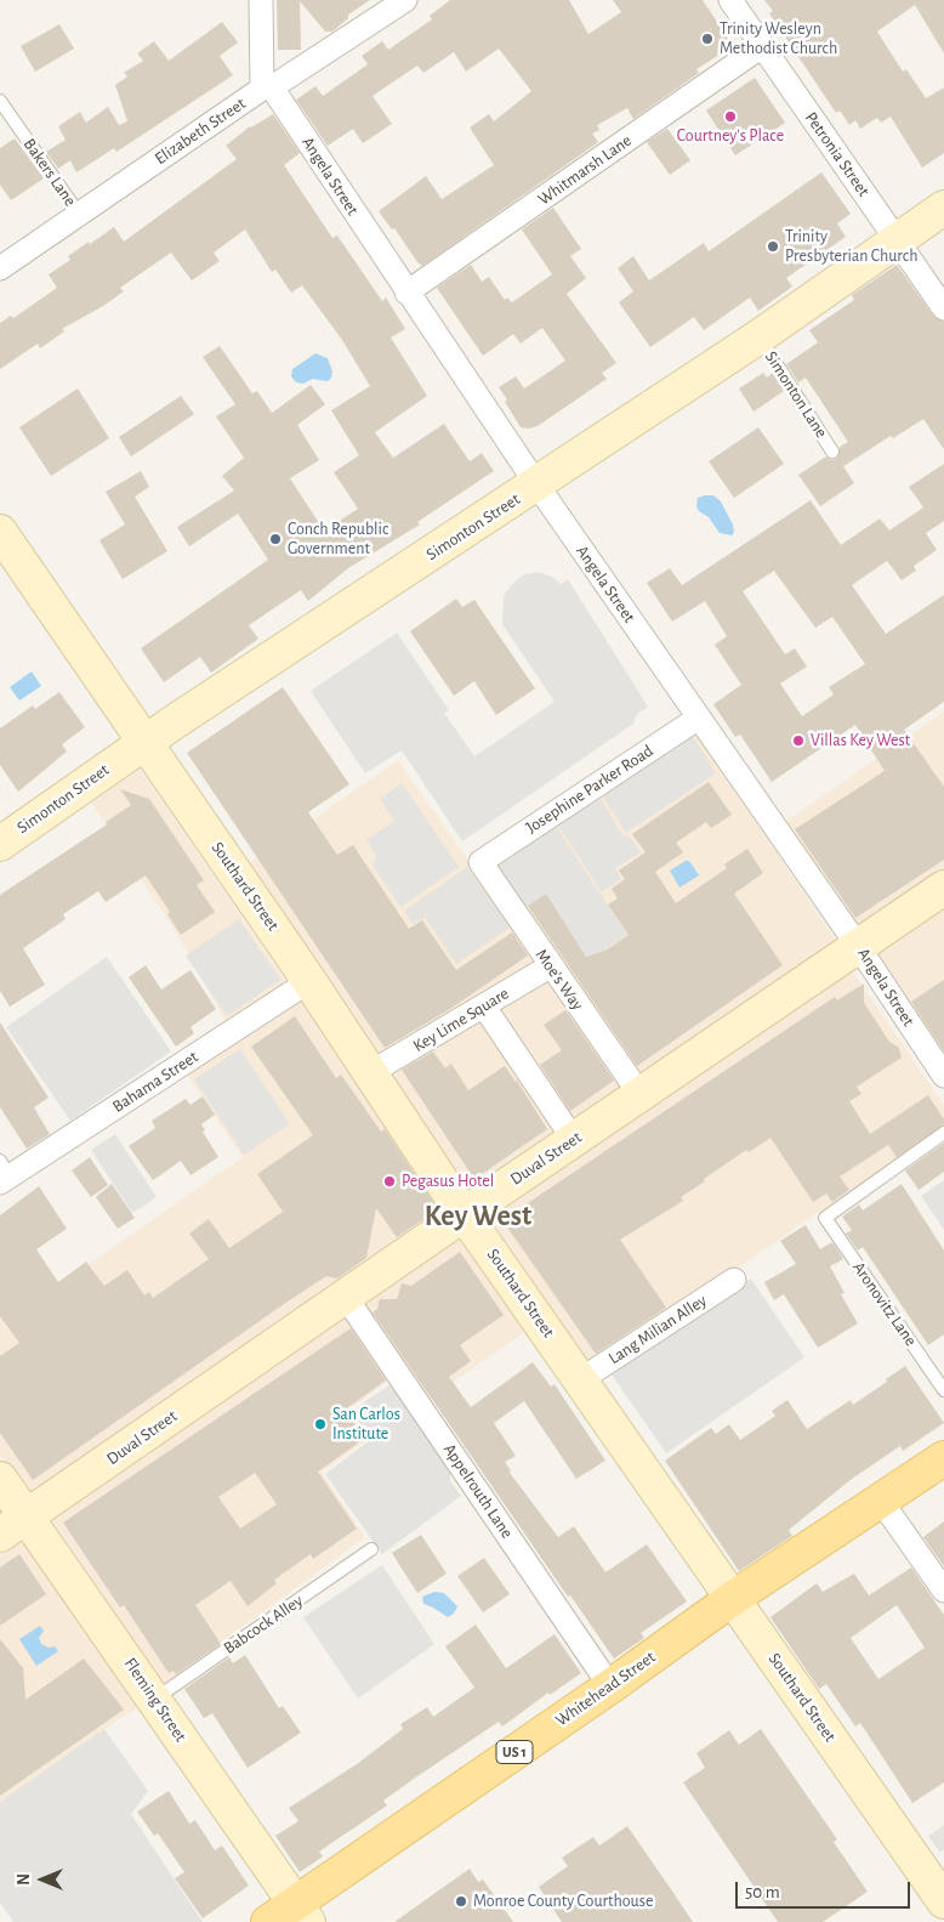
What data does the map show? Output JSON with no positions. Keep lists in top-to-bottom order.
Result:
{
  "streets": {
    "main road": ["Whitehead Street", "US 1"],
    "street": [
      "Elizabeth Street",
      "Petronia Street",
      "Whitmarsh Lane",
      "Angela Street",
      "Simonton Street",
      "Josephine Parker Road",
      "Southard Street",
      "Moe's Way",
      "Key Lime Square",
      "Bahama Street",
      "Duval Street",
      "Lang Milian Alley",
      "Appelrouth Lane",
      "Fleming Street"
    ],
    "lane": [
      "Bakers Lane",
      "Simonton Lane",
      "Aronovitz Lane",
      "Babcock Alley"
    ]
  },
  "crossings": [
    ["Elizabeth Street", "Bakers Lane"],
    ["Elizabeth Street", "Angela Street"],
    ["Petronia Street", "Whitmarsh Lane"],
    ["Petronia Street", "Simonton Street"],
    ["Whitmarsh Lane", "Angela Street"],
    ["Angela Street", "Simonton Street"],
    ["Angela Street", "Josephine Parker Road"],
    ["Angela Street", "Duval Street"],
    ["Simonton Lane", "Simonton Street"],
    ["Simonton Street", "Southard Street"],
    ["Josephine Parker Road", "Moe's Way"],
    ["Southard Street", "Key Lime Square"],
    ["Southard Street", "Bahama Street"],
    ["Southard Street", "Duval Street"],
    ["Southard Street", "Lang Milian Alley"],
    ["Southard Street", "Whitehead Street"],
    ["Moe's Way", "Key Lime Square"],
    ["Moe's Way", "Duval Street"],
    ["Duval Street", "Appelrouth Lane"],
    ["Duval Street", "Fleming Street"],
    ["Appelrouth Lane", "Whitehead Street"],
    ["Babcock Alley", "Fleming Street"],
    ["Whitehead Street", "Fleming Street"]
  ],
  "districts": ["Key West"],
  "places": [
    "Trinity Wesleyn Methodist Church",
    "Courtney's Place",
    "Trinity Presbyterian Church",
    "Conch Republic Government",
    "Villas Key West",
    "Pegasus Hotel",
    "San Carlos Institute",
    "Monroe County Courthouse"
  ],
  "scale_bar": "50 m",
  "north": "left"
}
